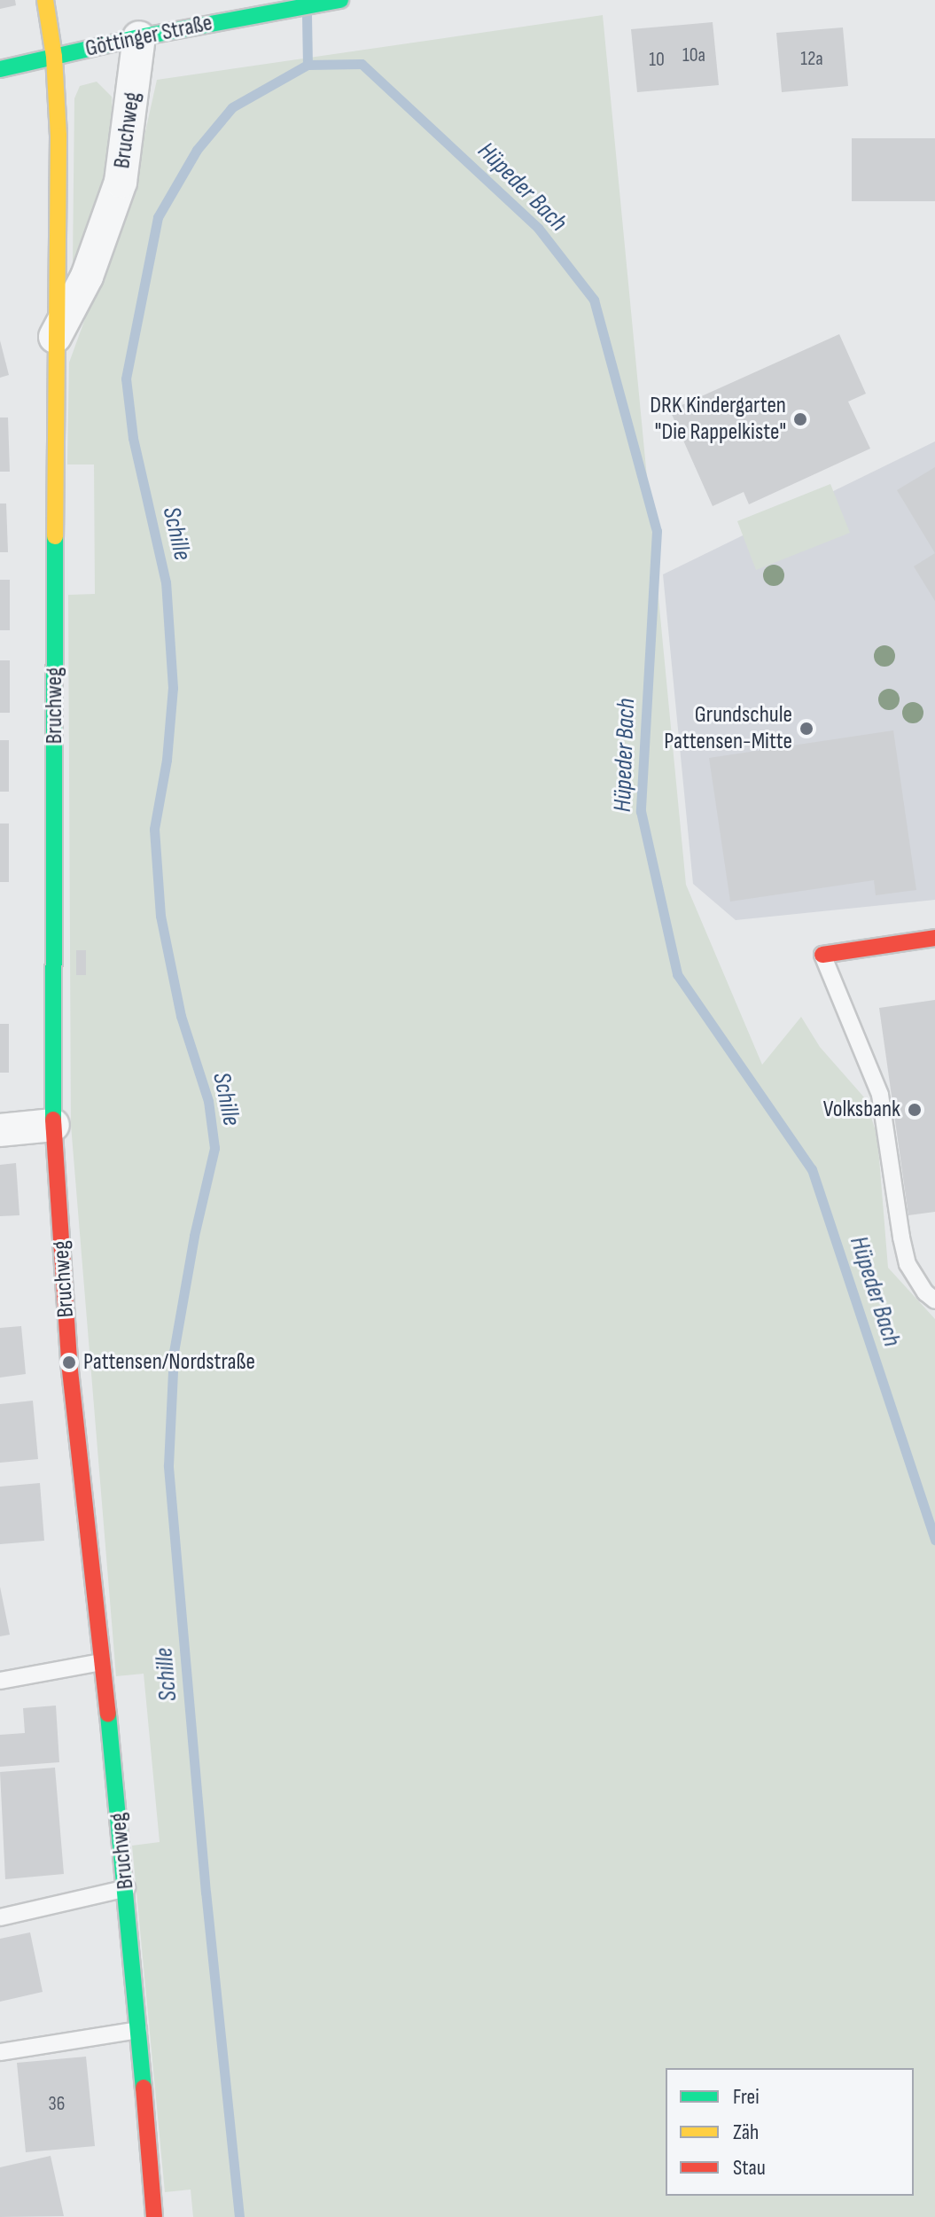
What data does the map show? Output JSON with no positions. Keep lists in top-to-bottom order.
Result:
{
  "streets": {
    "street": ["Göttinger Straße", "Bruchweg"]
  },
  "crossings": [
    ["Göttinger Straße", "Bruchweg"]
  ],
  "water": ["Hüpeder Bach", "Schille"],
  "places": [
    "DRK Kindergarten \"Die Rappelkiste\"",
    "Grundschule Pattensen-Mitte",
    "Volksbank",
    "Pattensen/Nordstraße"
  ],
  "house_numbers": [
    "10a",
    "12a",
    "10",
    "36"
  ],
  "legend": ["Frei", "Zäh", "Stau"]
}
